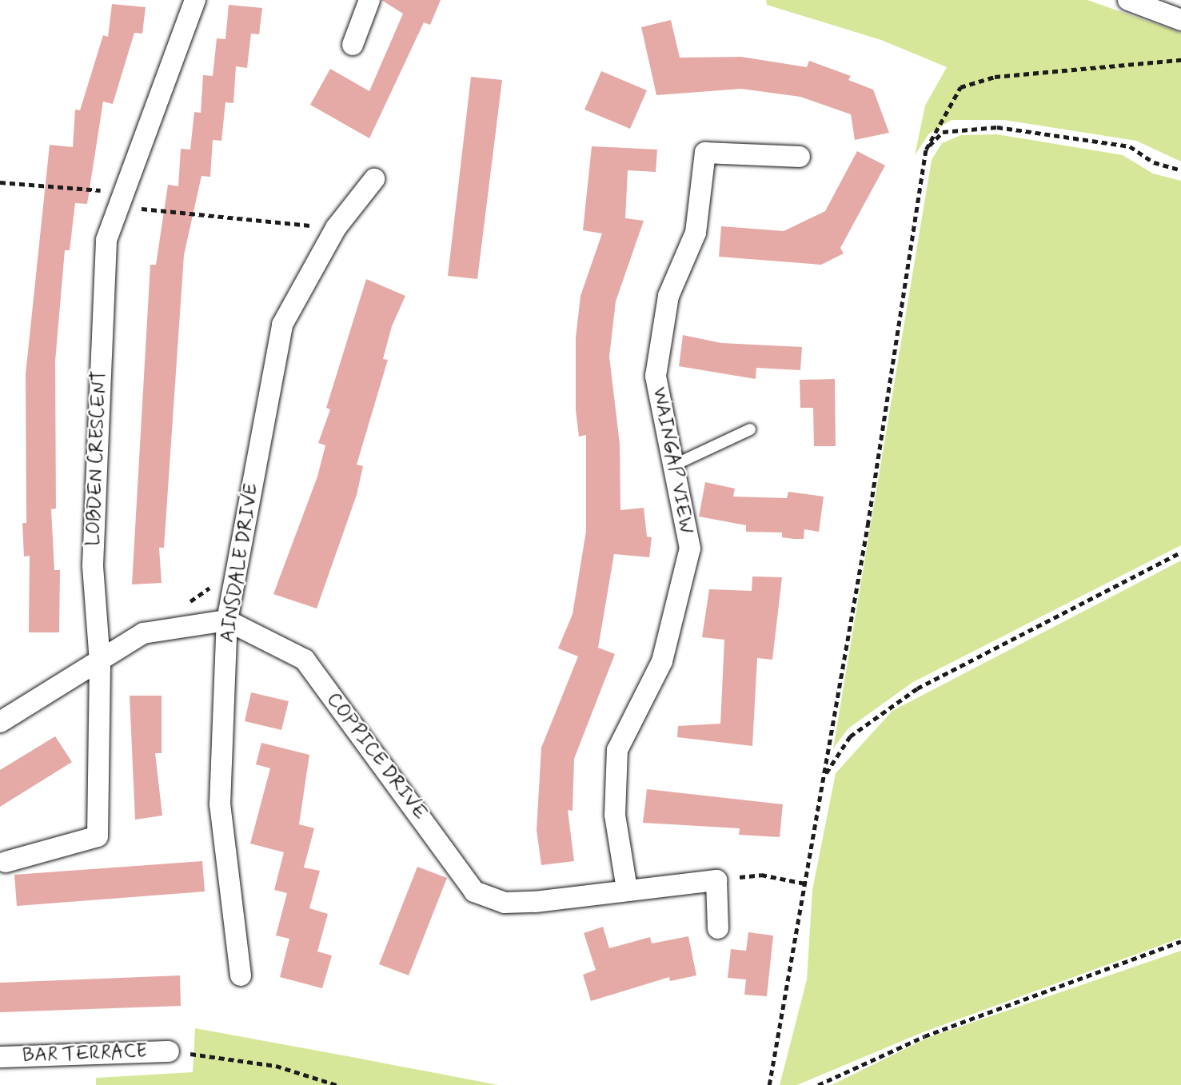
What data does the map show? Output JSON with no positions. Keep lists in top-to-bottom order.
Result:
{
  "streets": {
    "street": [
      "LOBDEN CRESCENT",
      "WAINGAP VIEW",
      "AINSDALE DRIVE",
      "COPPICE DRIVE",
      "BAR TERRACE"
    ]
  },
  "crossings": [
    ["WAINGAP VIEW", "COPPICE DRIVE"],
    ["AINSDALE DRIVE", "COPPICE DRIVE"]
  ]
}
